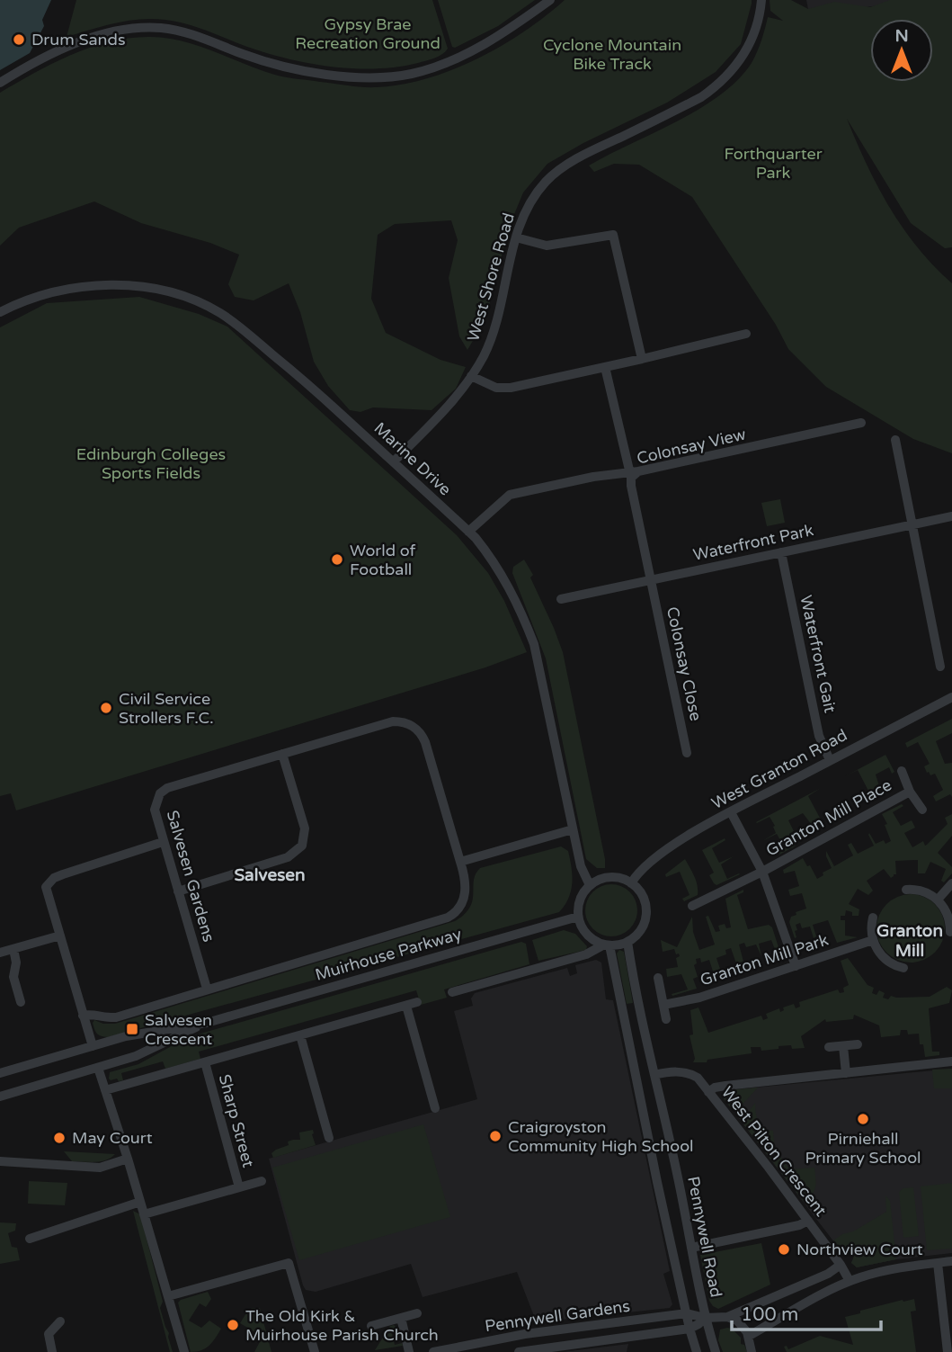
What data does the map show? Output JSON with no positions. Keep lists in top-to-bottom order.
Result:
{
  "streets": {
    "street": [
      "West Shore Road",
      "Colonsay View",
      "Marine Drive",
      "Waterfront Park",
      "Waterfront Gait",
      "Colonsay Close",
      "West Granton Road",
      "Granton Mill Place",
      "Salvesen Gardens",
      "Muirhouse Parkway",
      "Granton Mill Park",
      "Sharp Street",
      "West Pilton Crescent",
      "Pennywell Road",
      "Pennywell Gardens"
    ]
  },
  "crossings": [
    ["West Shore Road", "Marine Drive"],
    ["Colonsay View", "Waterfront Park"],
    ["Colonsay View", "Colonsay Close"],
    ["Marine Drive", "West Granton Road"],
    ["Marine Drive", "Muirhouse Parkway"],
    ["Marine Drive", "Pennywell Road"],
    ["Waterfront Park", "Waterfront Gait"],
    ["Waterfront Park", "Colonsay Close"],
    ["Waterfront Gait", "West Granton Road"],
    ["West Granton Road", "Muirhouse Parkway"],
    ["West Granton Road", "Pennywell Road"],
    ["Muirhouse Parkway", "Pennywell Road"],
    ["West Pilton Crescent", "Pennywell Road"],
    ["Pennywell Road", "Pennywell Gardens"]
  ],
  "districts": ["Salvesen", "Granton Mill"],
  "parks": [
    "Gypsy Brae Recreation Ground",
    "Cyclone Mountain Bike Track",
    "Forthquarter Park",
    "Edinburgh Colleges Sports Fields"
  ],
  "places": {
    "other": [
      "Drum Sands",
      "World of Football",
      "Civil Service Strollers F.C.",
      "Pirniehall Primary School",
      "Craigroyston Community High School",
      "May Court",
      "Northview Court",
      "The Old Kirk & Muirhouse Parish Church"
    ],
    "transit": ["Salvesen Crescent"]
  },
  "scale_bar": "100 m",
  "north": "top"
}
